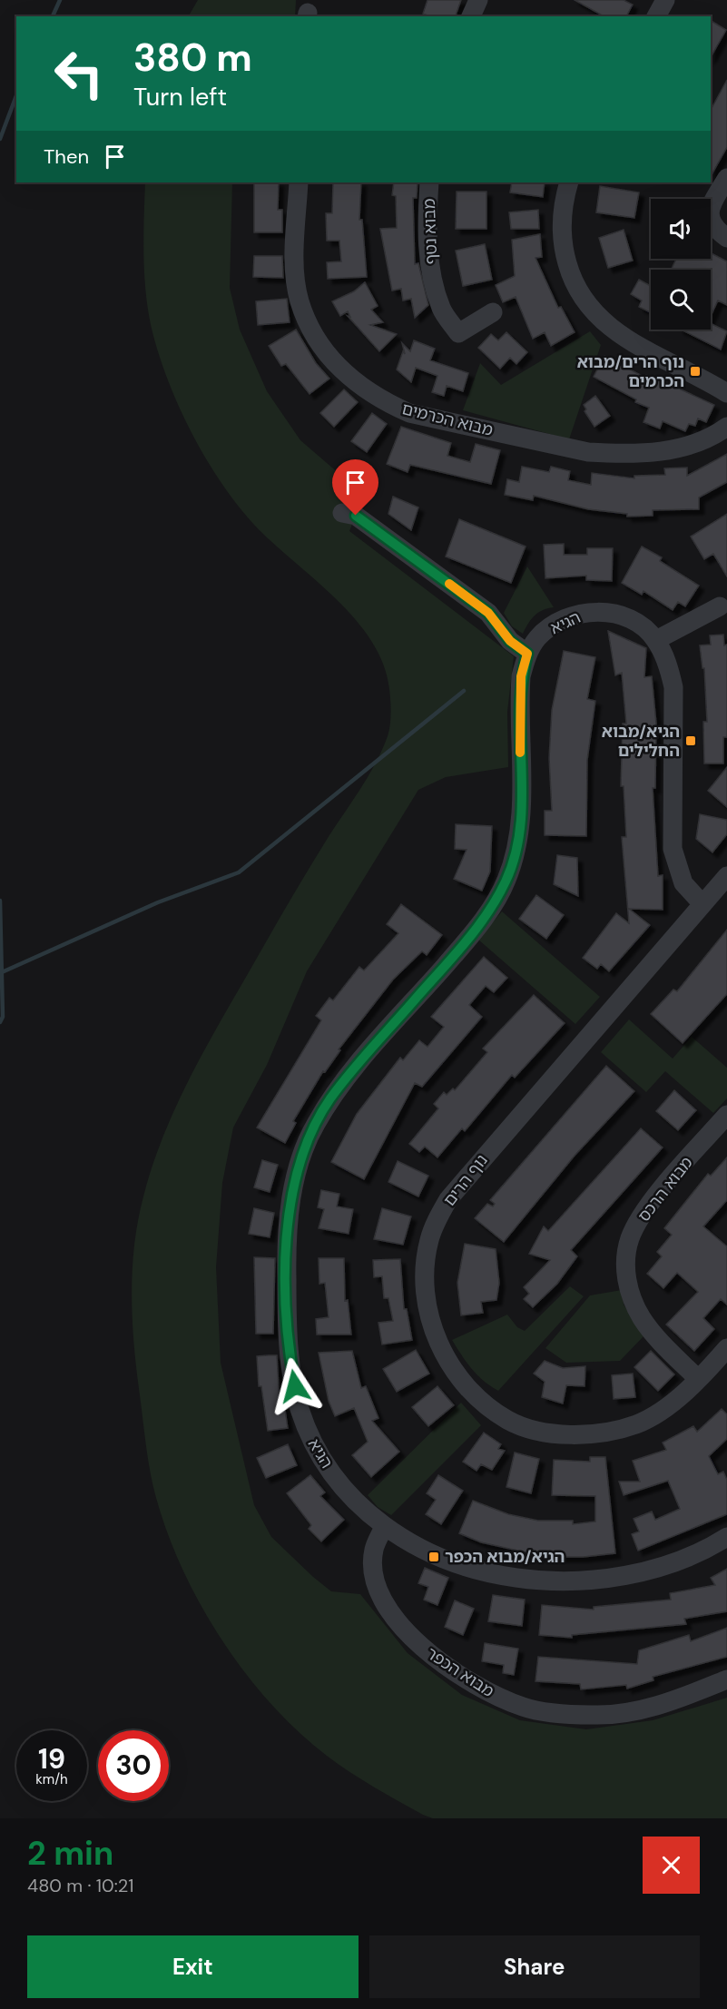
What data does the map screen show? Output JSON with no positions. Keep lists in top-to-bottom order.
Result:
{
  "streets": {
    "street": [
      "מבוא נטף",
      "מבוא הכרמים",
      "הגיא",
      "נוף הרים",
      "מבוא הרכס",
      "מבוא הכפר"
    ]
  },
  "crossings": [
    ["הגיא", "נוף הרים"],
    ["הגיא", "מבוא הכפר"],
    ["נוף הרים", "מבוא הרכס"]
  ],
  "places": {
    "transit": ["נוף הרים/מבוא הכרמים", "הגיא/מבוא החלילים", "הגיא/מבוא הכפר"]
  },
  "page": {
    "turn": ["380 m", "Turn left"],
    "then": "Then",
    "speed": "19 km/h",
    "limit": "30",
    "heading": ["2 min", "480 m · 10:21"],
    "buttons": ["Exit", "Share"]
  }
}
